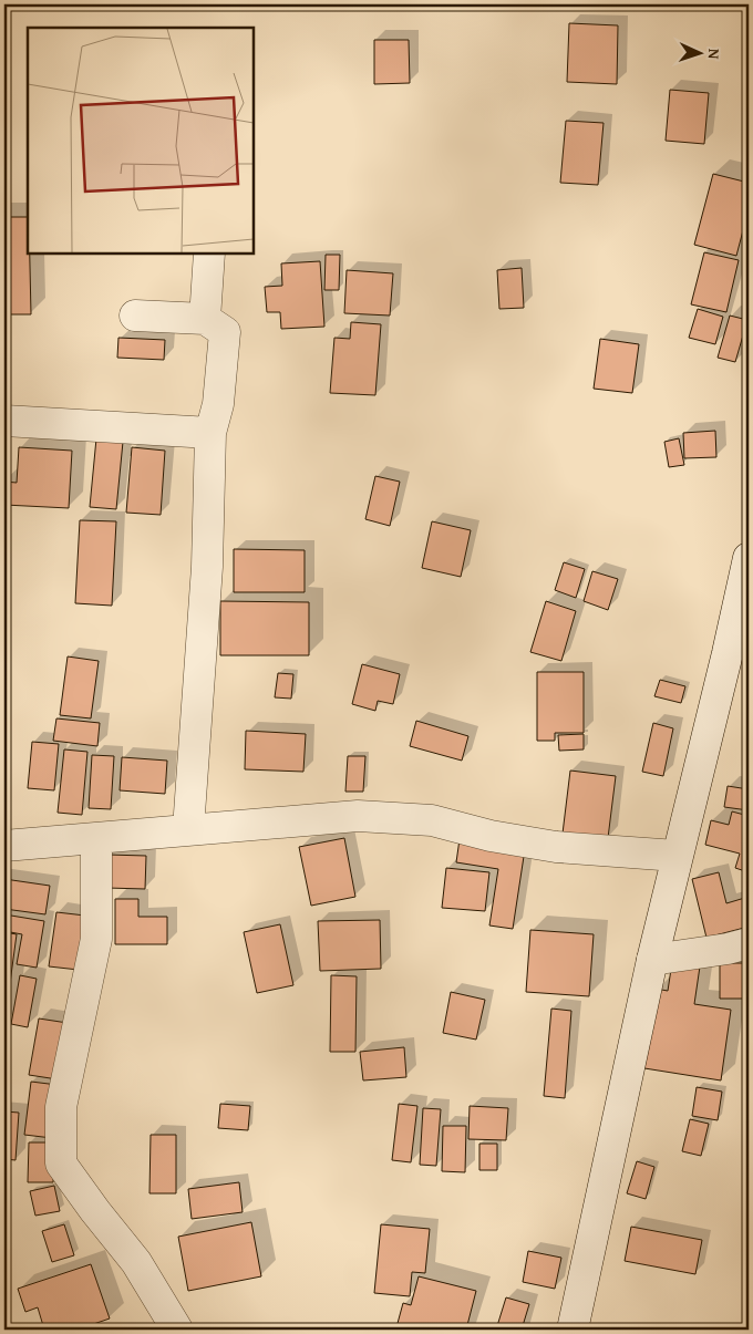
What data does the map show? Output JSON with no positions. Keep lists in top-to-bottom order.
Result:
{
  "north": "right"
}
